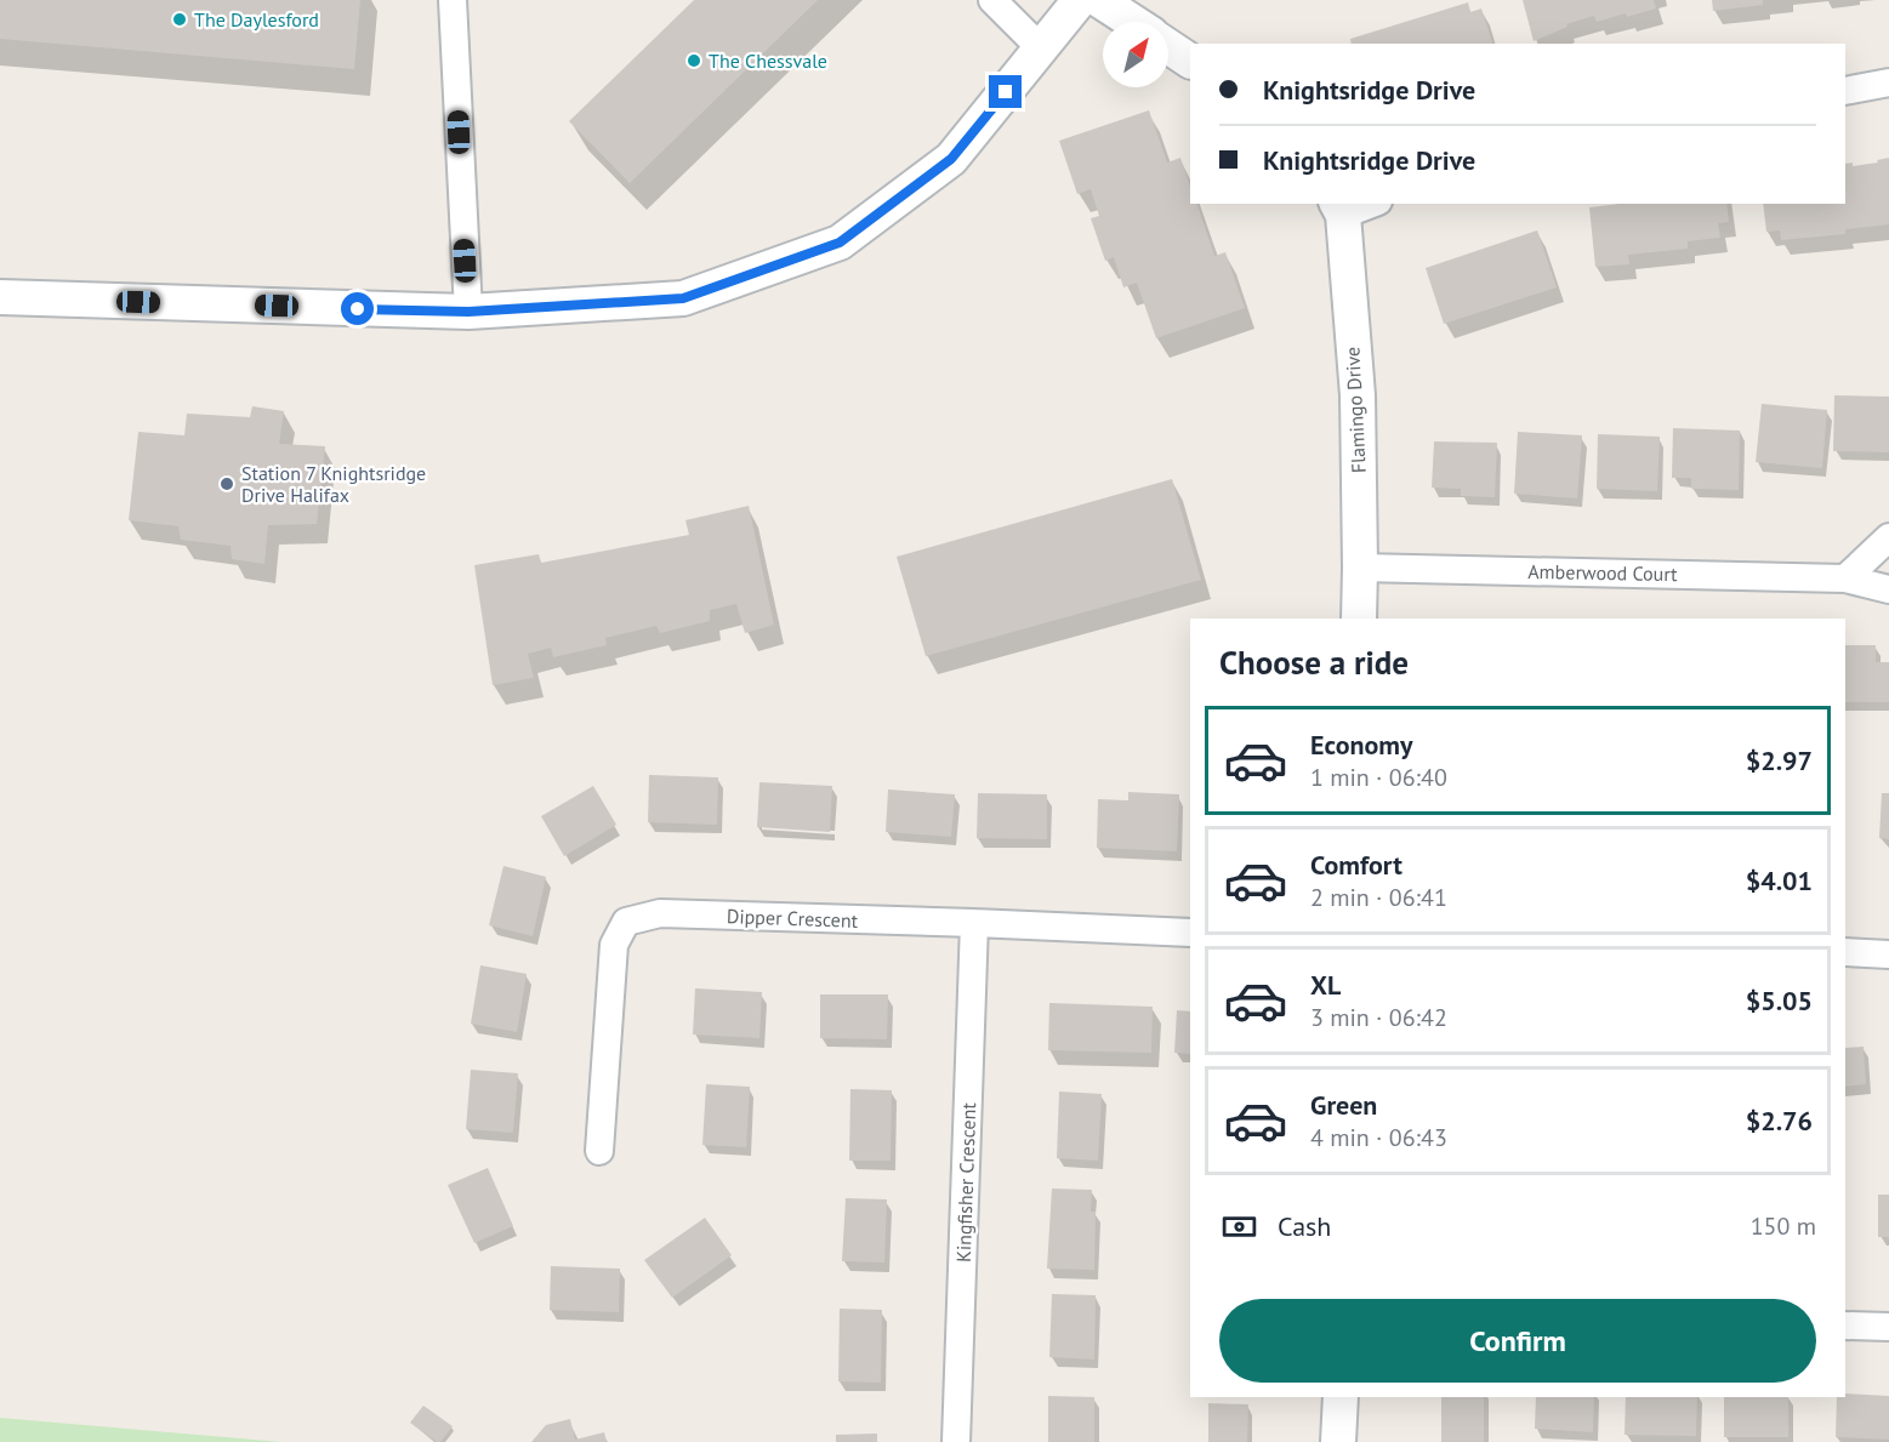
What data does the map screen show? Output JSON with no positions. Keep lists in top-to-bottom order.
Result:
{
  "streets": {
    "street": [
      "Flamingo Drive",
      "Amberwood Court",
      "Dipper Crescent",
      "Kingfisher Crescent"
    ]
  },
  "crossings": [
    ["Flamingo Drive", "Amberwood Court"],
    ["Dipper Crescent", "Kingfisher Crescent"]
  ],
  "places": ["The Daylesford", "The Chessvale", "Station 7 Knightsridge Drive Halifax"],
  "north": "top right",
  "page": {
    "banner": ["Knightsridge Drive", "Knightsridge Drive"],
    "heading": "Choose a ride",
    "list": [
      {
        "name": "Economy",
        "note": "1 min · 06:40",
        "value": "$2.97"
      },
      {
        "name": "Comfort",
        "note": "2 min · 06:41",
        "value": "$4.01"
      },
      {
        "name": "XL",
        "note": "3 min · 06:42",
        "value": "$5.05"
      },
      {
        "name": "Green",
        "note": "4 min · 06:43",
        "value": "$2.76"
      }
    ],
    "pay": ["Cash", "150 m"],
    "buttons": "Confirm"
  }
}
